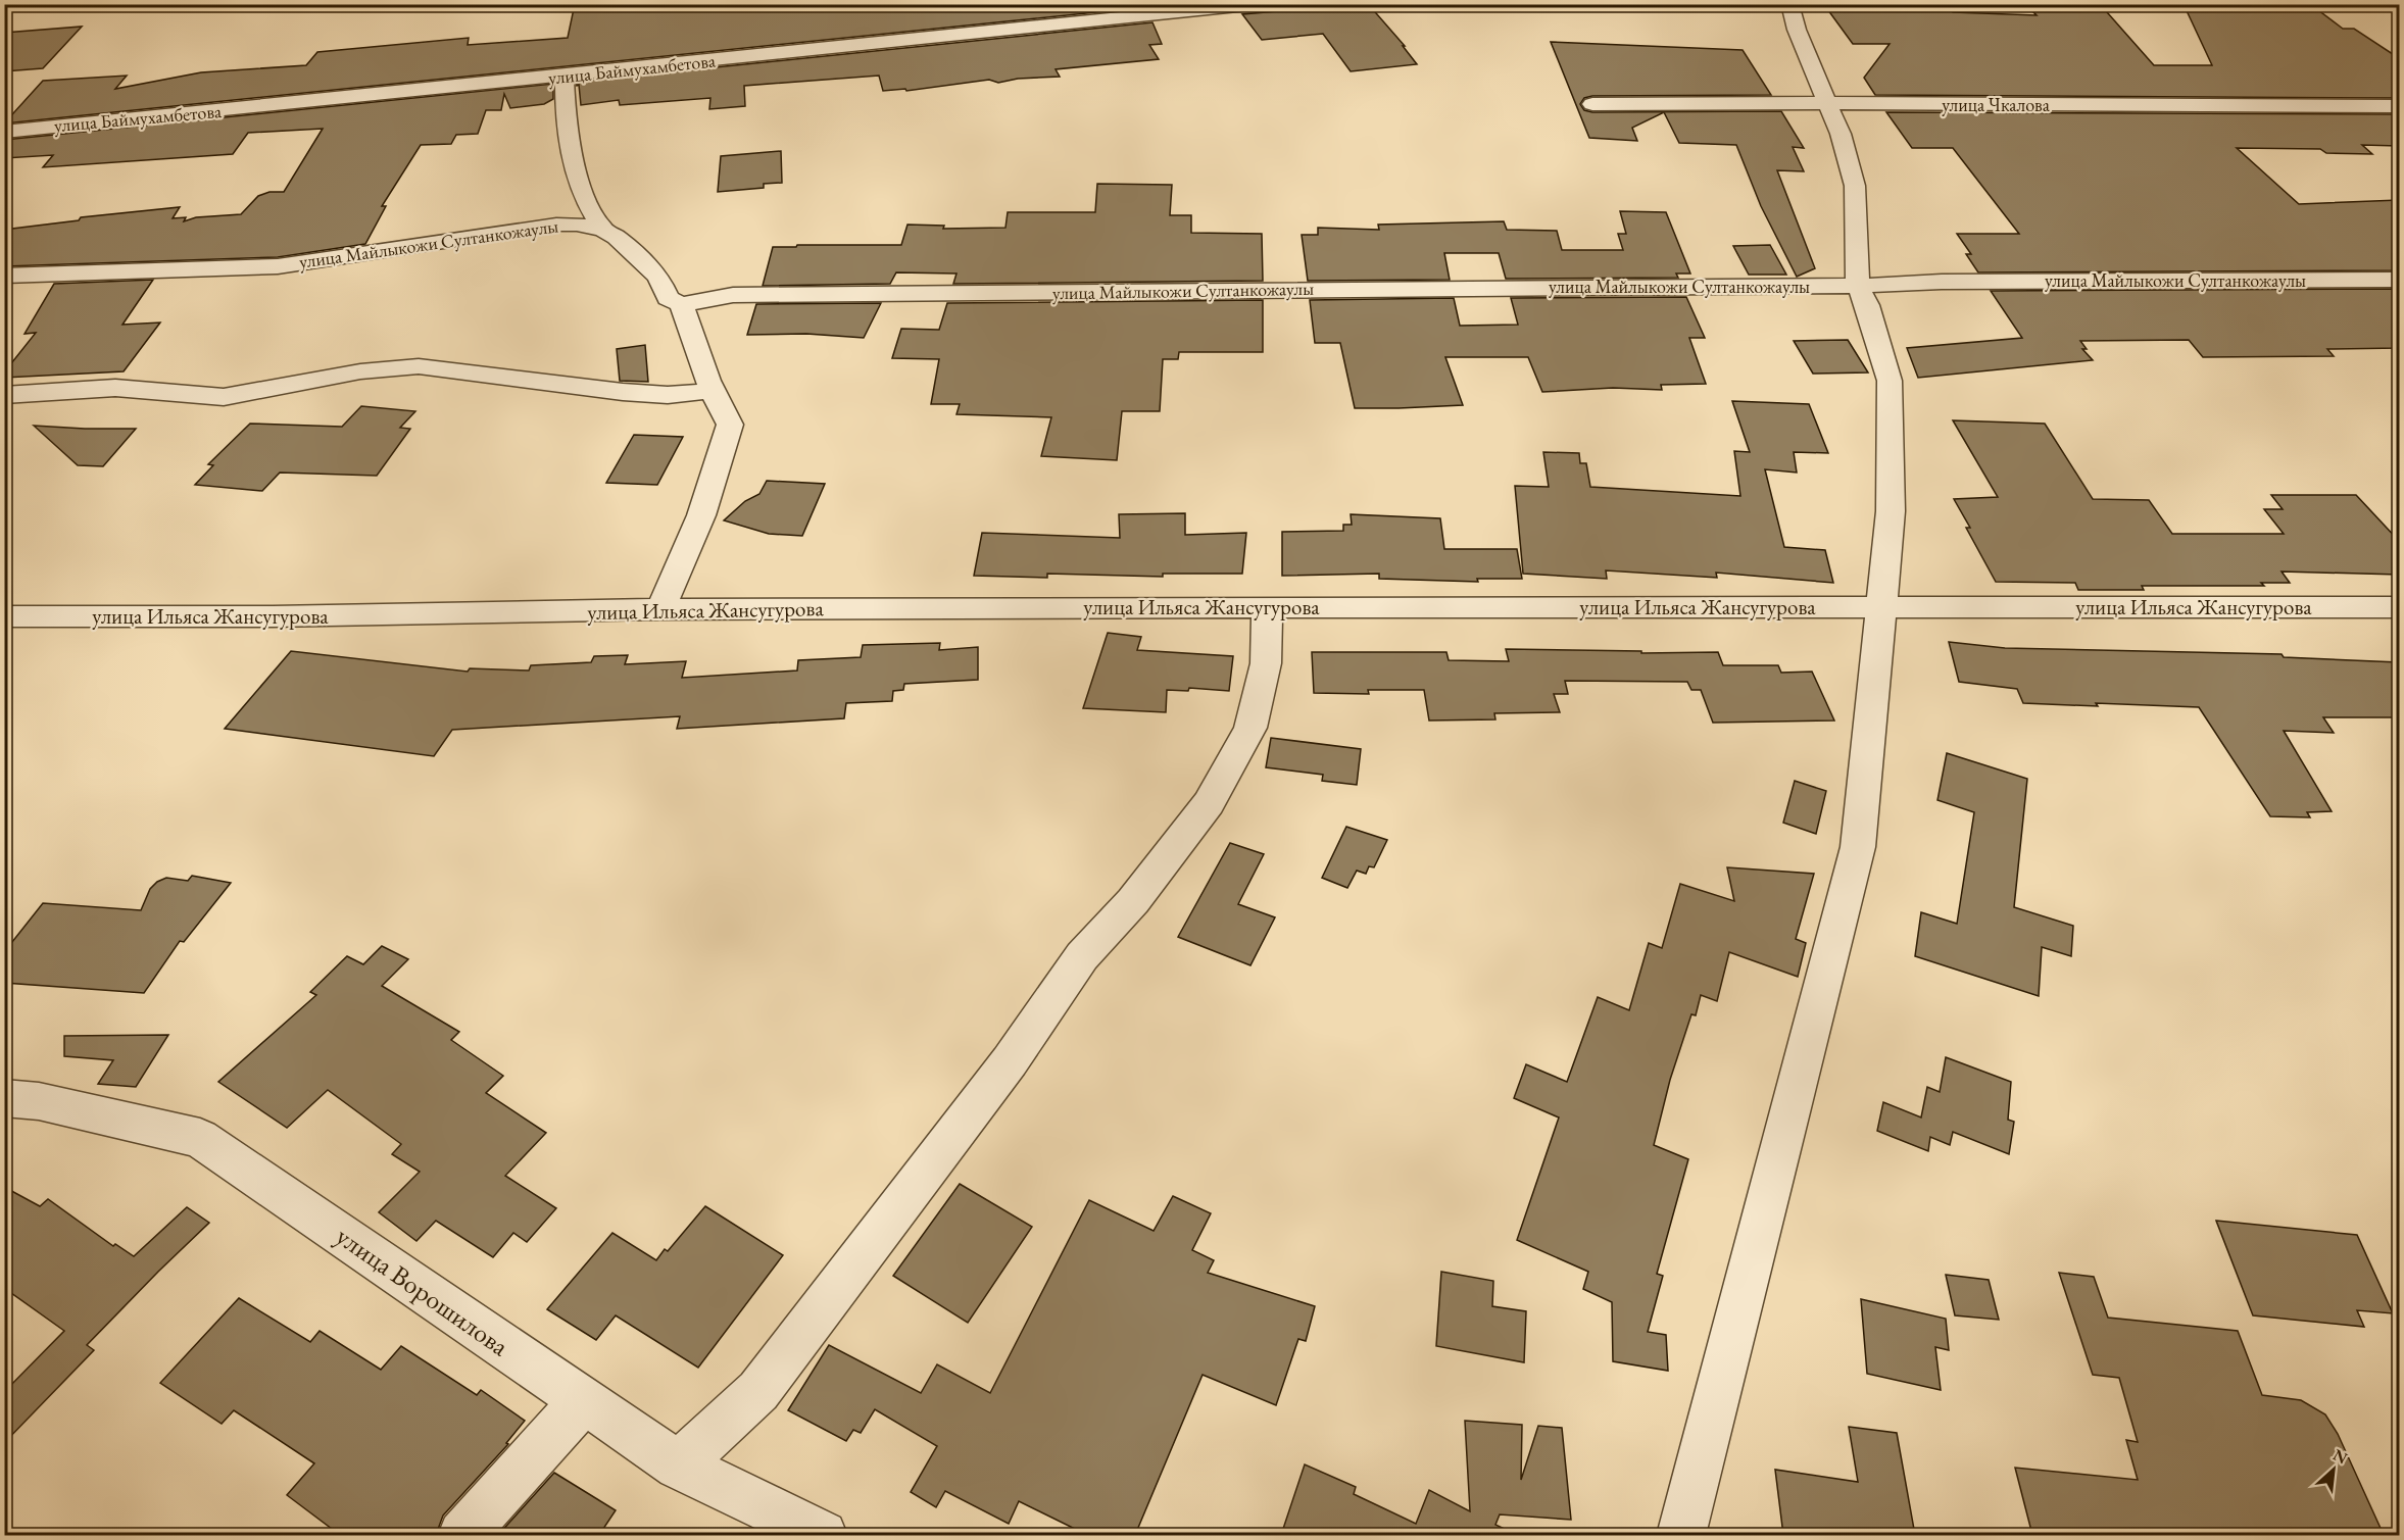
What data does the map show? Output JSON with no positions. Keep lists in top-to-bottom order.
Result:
{
  "streets": {
    "street": [
      "улица Баймухамбетова",
      "улица Чкалова",
      "улица Майлыкожи Султанкожаулы",
      "улица Ильяса Жансугурова",
      "улица Ворошилова"
    ]
  },
  "north": "top right"
}
